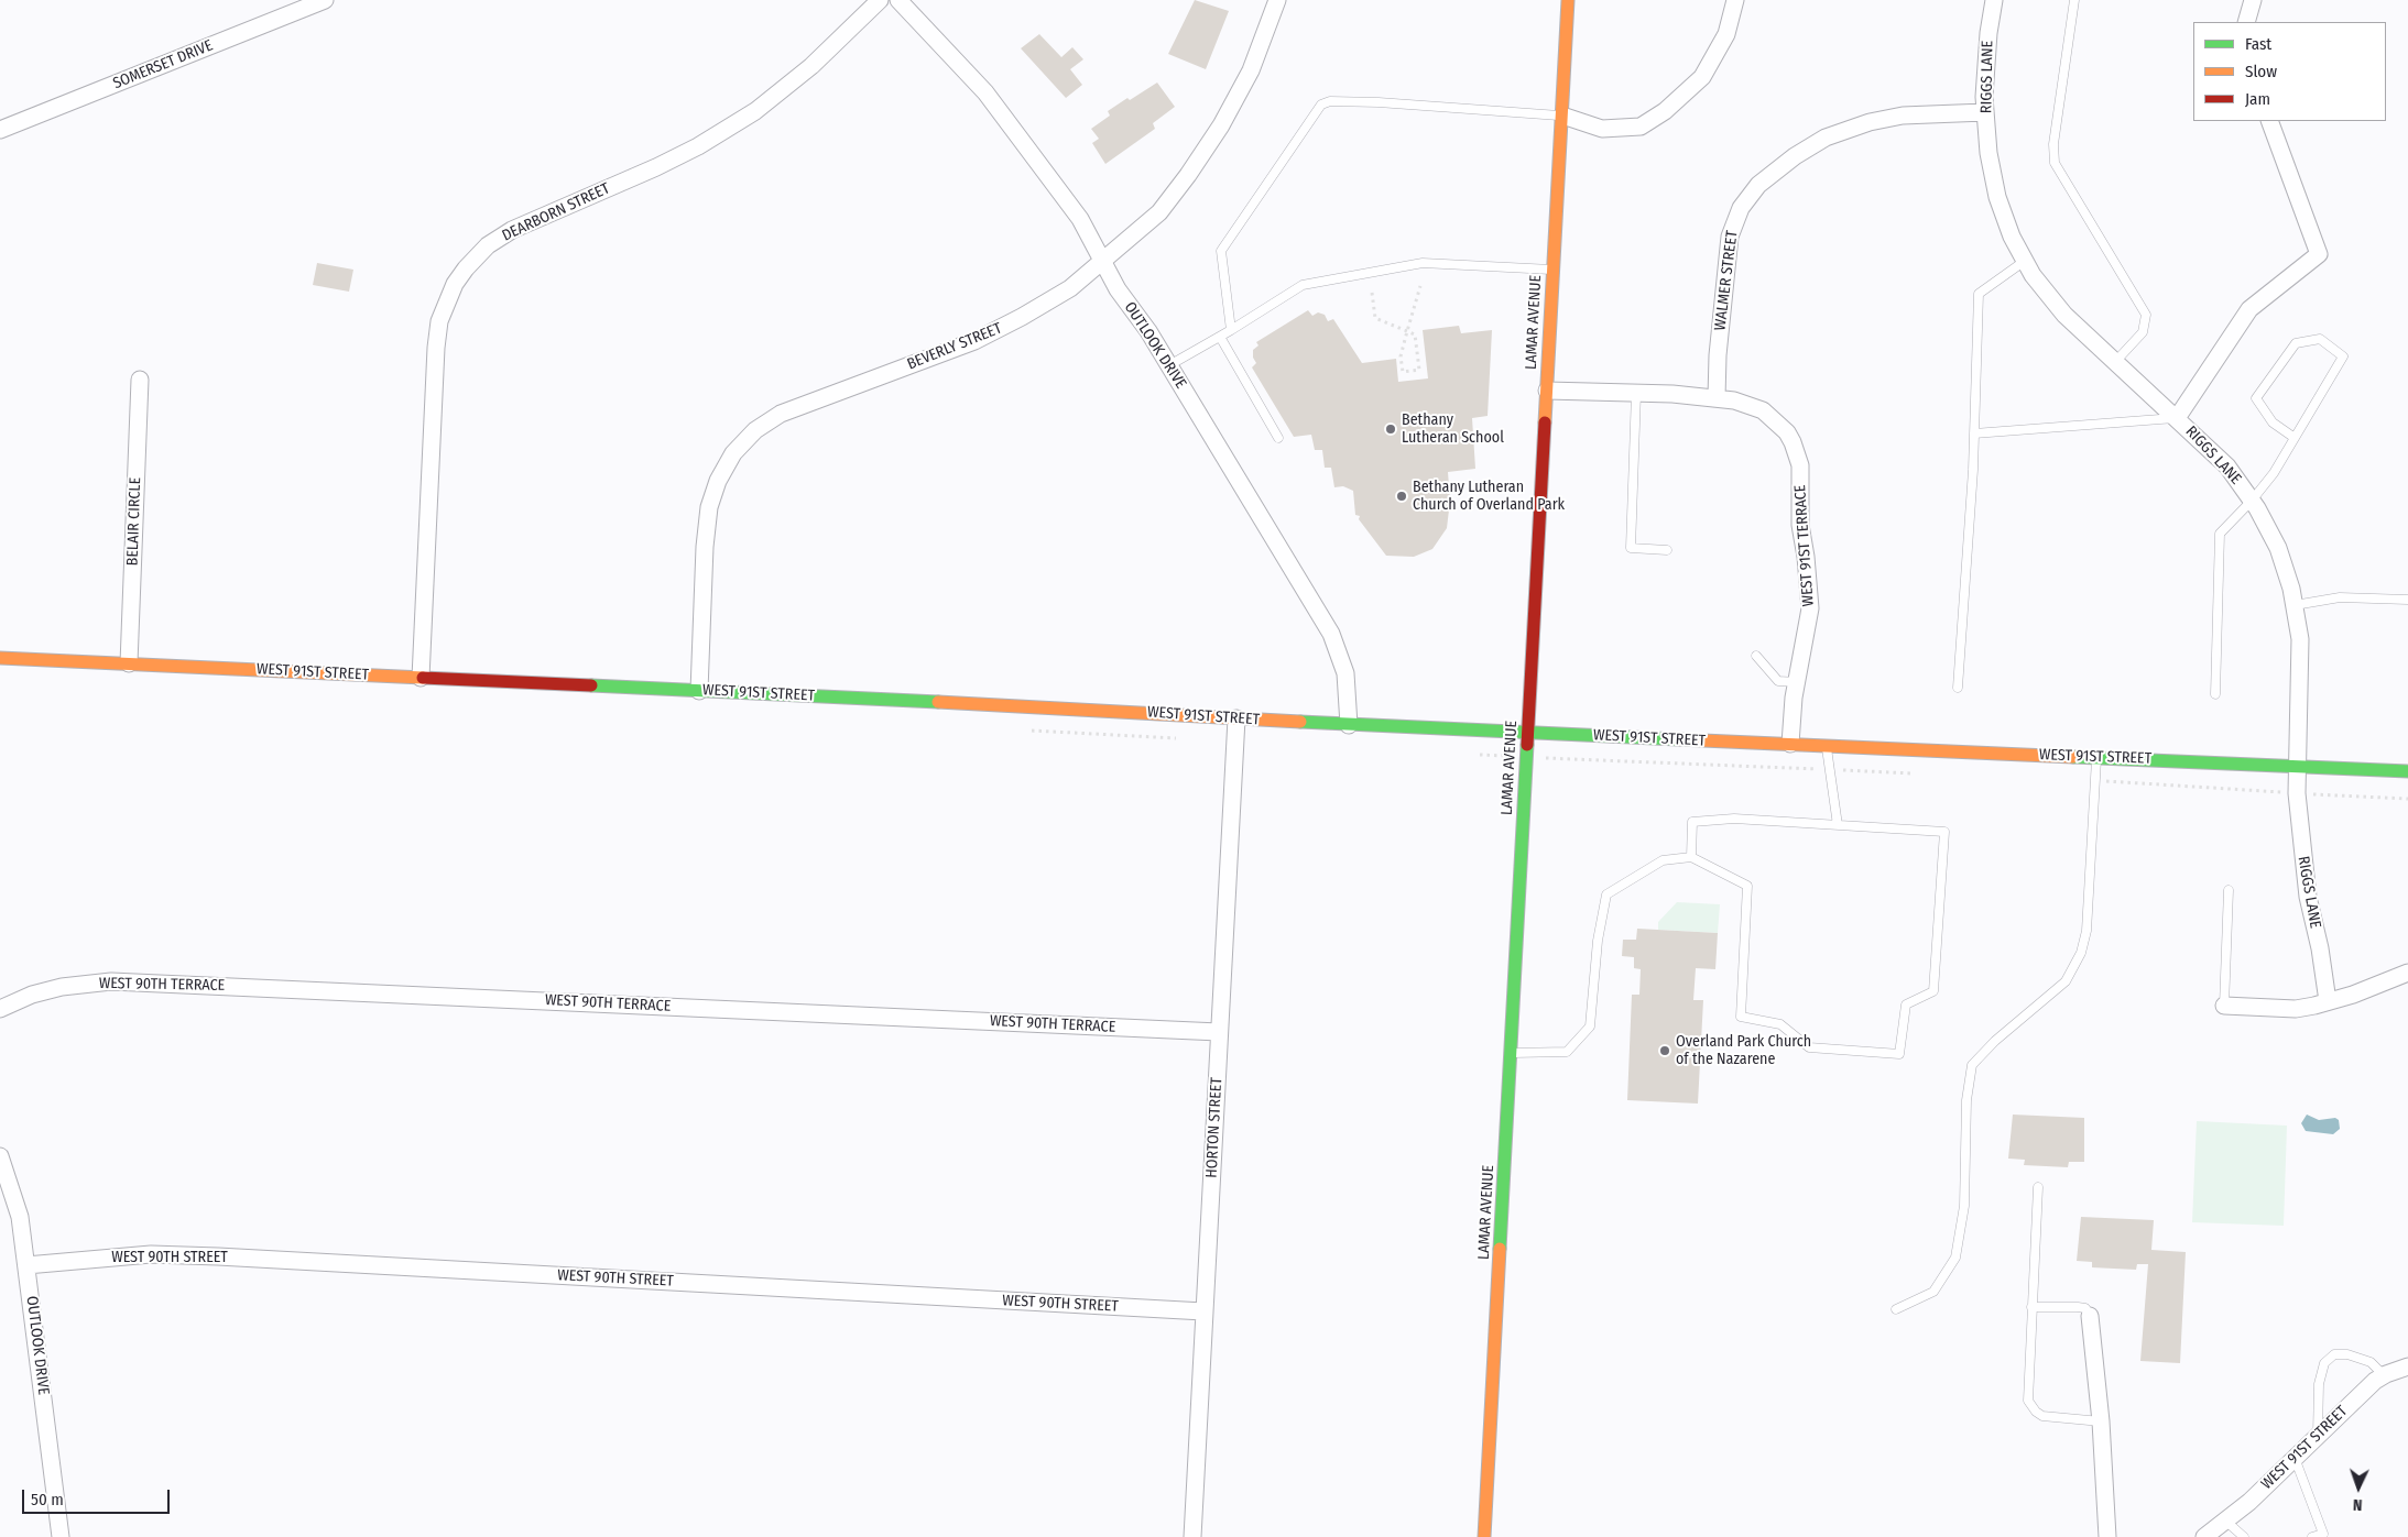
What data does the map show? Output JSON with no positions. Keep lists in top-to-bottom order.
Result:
{
  "streets": {
    "street": [
      "SOMERSET DRIVE",
      "RIGGS LANE",
      "DEARBORN STREET",
      "WALMER STREET",
      "LAMAR AVENUE",
      "OUTLOOK DRIVE",
      "BEVERLY STREET",
      "BELAIR CIRCLE",
      "WEST 91ST TERRACE",
      "WEST 91ST STREET",
      "WEST 90TH TERRACE",
      "HORTON STREET",
      "WEST 90TH STREET"
    ]
  },
  "crossings": [
    ["RIGGS LANE", "WALMER STREET"],
    ["RIGGS LANE", "WEST 91ST STREET"],
    ["DEARBORN STREET", "WEST 91ST STREET"],
    ["WALMER STREET", "WEST 91ST TERRACE"],
    ["LAMAR AVENUE", "WEST 91ST TERRACE"],
    ["LAMAR AVENUE", "WEST 91ST STREET"],
    ["OUTLOOK DRIVE", "BEVERLY STREET"],
    ["OUTLOOK DRIVE", "WEST 91ST STREET"],
    ["OUTLOOK DRIVE", "WEST 90TH STREET"],
    ["BEVERLY STREET", "WEST 91ST STREET"],
    ["BELAIR CIRCLE", "WEST 91ST STREET"],
    ["WEST 91ST TERRACE", "WEST 91ST STREET"],
    ["WEST 91ST STREET", "HORTON STREET"],
    ["WEST 90TH TERRACE", "HORTON STREET"],
    ["HORTON STREET", "WEST 90TH STREET"]
  ],
  "places": ["Bethany Lutheran School", "Bethany Lutheran Church of Overland Park", "Overland Park Church of the Nazarene"],
  "legend": ["Fast", "Slow", "Jam"],
  "scale_bar": "50 m",
  "north": "bottom"
}
